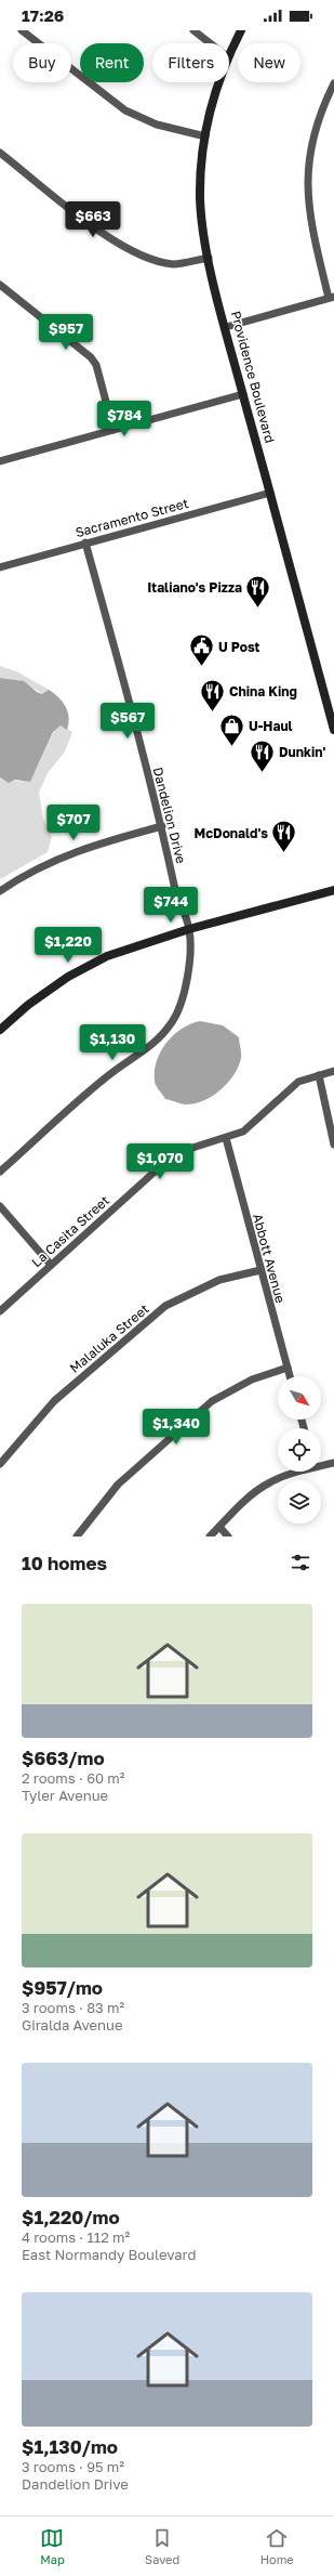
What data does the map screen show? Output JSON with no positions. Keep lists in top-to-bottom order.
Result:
{
  "streets": {
    "main road": ["Providence Boulevard"],
    "street": [
      "Sacramento Street",
      "Dandelion Drive",
      "La Casita Street",
      "Abbott Avenue",
      "Malaluka Street"
    ]
  },
  "crossings": [
    ["Providence Boulevard", "Sacramento Street"],
    ["Sacramento Street", "Dandelion Drive"],
    ["La Casita Street", "Abbott Avenue"],
    ["Abbott Avenue", "Malaluka Street"]
  ],
  "places": {
    "restaurant": [
      "Italiano's Pizza",
      "China King",
      "Dunkin'",
      "McDonald's"
    ],
    "public building": ["U Post"],
    "shop": ["U-Haul"]
  },
  "north": "bottom right",
  "page": {
    "status": "17:26",
    "chip": [
      "Buy",
      "Rent",
      "Filters",
      "New"
    ],
    "price": [
      "$663",
      "$957",
      "$784",
      "$567",
      "$707",
      "$744",
      "$1,220",
      "$1,130",
      "$1,070",
      "$1,340"
    ],
    "heading": "10 homes",
    "list": [
      {
        "name": "$663/mo",
        "note": "2 rooms · 60 m² · Tyler Avenue"
      },
      {
        "name": "$957/mo",
        "note": "3 rooms · 83 m² · Giralda Avenue"
      },
      {
        "name": "$1,220/mo",
        "note": "4 rooms · 112 m² · East Normandy Boulevard"
      },
      {
        "name": "$1,130/mo",
        "note": "3 rooms · 95 m² · Dandelion Drive"
      }
    ],
    "tabs": ["Map", "Saved", "Home"]
  }
}
